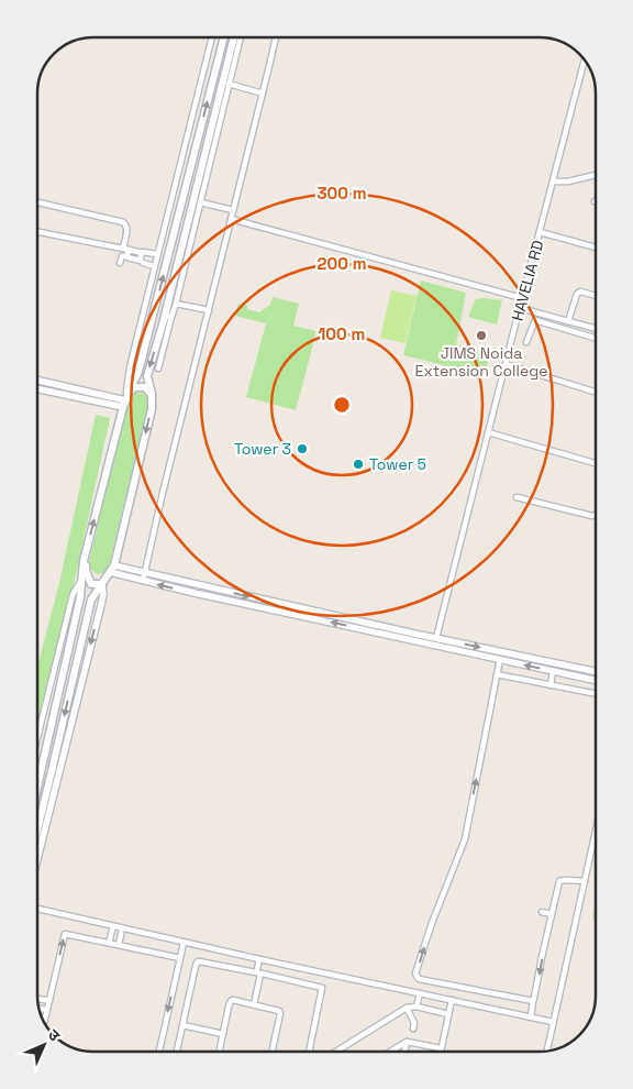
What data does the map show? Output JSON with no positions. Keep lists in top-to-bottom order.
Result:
{
  "streets": {
    "street": ["HAVELIA RD"]
  },
  "places": ["JIMS Noida Extension College", "Tower 3", "Tower 5"],
  "north": "top right",
  "rings": ["300 m", "200 m", "100 m"]
}
